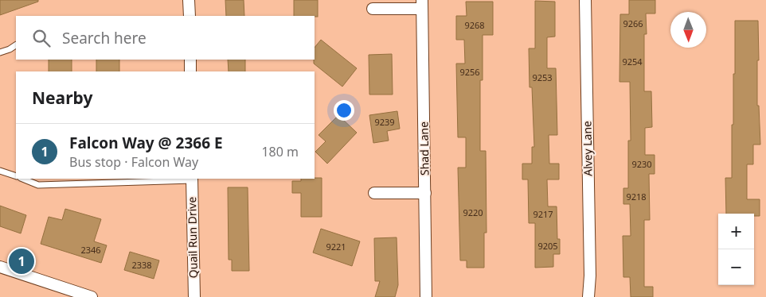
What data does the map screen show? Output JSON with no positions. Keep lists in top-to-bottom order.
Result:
{
  "streets": {
    "street": ["Shad Lane", "Alvey Lane", "Quail Run Drive"]
  },
  "house_numbers": [
    "9266",
    "9268",
    "9254",
    "9256",
    "9253",
    "9239",
    "9230",
    "9218",
    "9220",
    "9217",
    "9205",
    "9221",
    "2346",
    "2338"
  ],
  "north": "bottom",
  "page": {
    "search": "Search here",
    "heading": "Nearby",
    "list": [
      {
        "mark": "1",
        "name": "Falcon Way @ 2366 E",
        "note": "Bus stop · Falcon Way",
        "value": "180 m"
      }
    ],
    "map_buttons": ["+", "−"],
    "pins": "1"
  }
}
